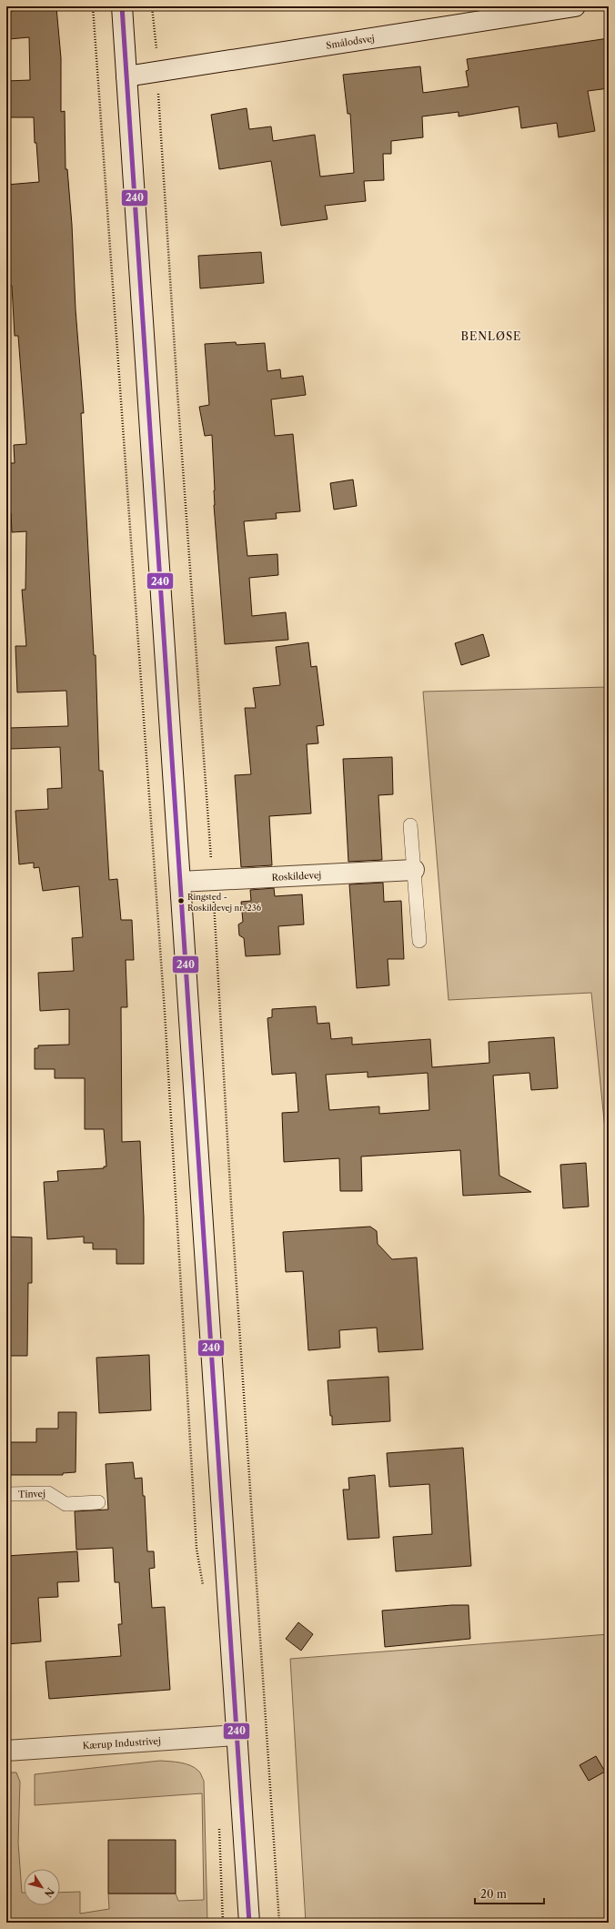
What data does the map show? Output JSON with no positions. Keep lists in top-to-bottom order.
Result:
{
  "streets": {
    "street": ["Smålodsvej", "Roskildevej", "Kærup Industrivej"],
    "lane": ["Tinvej"]
  },
  "districts": ["BENLØSE"],
  "places": ["Ringsted - Roskildevej nr. 236"],
  "lines": ["transit line 240"],
  "scale_bar": "20 m",
  "north": "bottom right"
}
